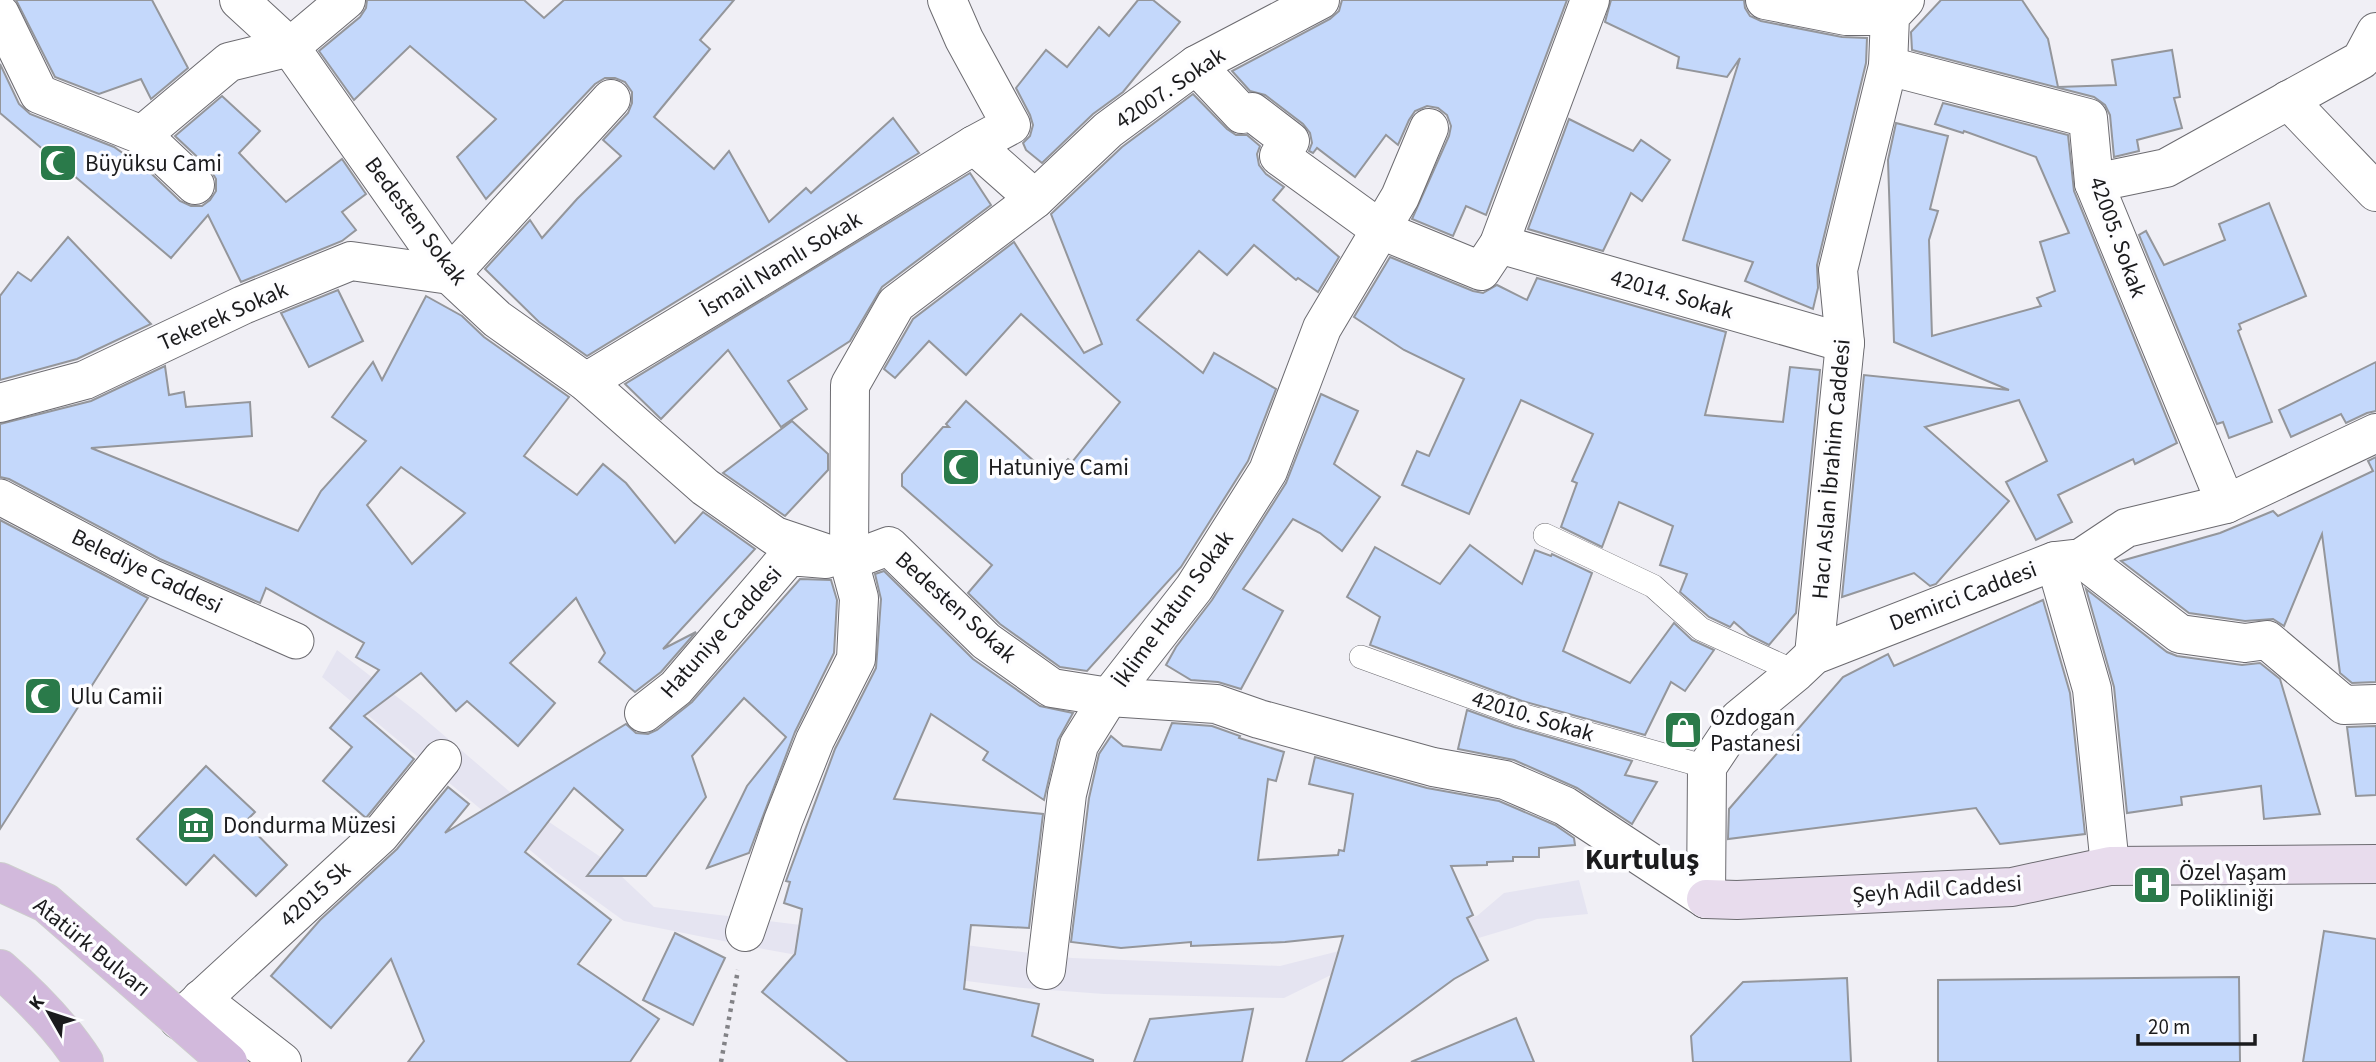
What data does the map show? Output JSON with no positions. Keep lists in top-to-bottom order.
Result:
{
  "streets": {
    "main road": ["Şeyh Adil Caddesi", "Atatürk Bulvarı"],
    "street": [
      "42007. Sokak",
      "Bedesten Sokak",
      "42005. Sokak",
      "İsmail Namlı Sokak",
      "42014. Sokak",
      "Tekerek Sokak",
      "Hacı Aslan İbrahim Caddesi",
      "Belediye Caddesi",
      "Demirci Caddesi",
      "İklime Hatun Sokak",
      "Hatuniye Caddesi",
      "42015 Sk"
    ],
    "lane": ["42010. Sokak"]
  },
  "crossings": [
    ["Bedesten Sokak", "İsmail Namlı Sokak"],
    ["Bedesten Sokak", "Tekerek Sokak"],
    ["Bedesten Sokak", "İklime Hatun Sokak"],
    ["Bedesten Sokak", "Hatuniye Caddesi"],
    ["Bedesten Sokak", "Şeyh Adil Caddesi"],
    ["42005. Sokak", "Hacı Aslan İbrahim Caddesi"],
    ["42005. Sokak", "Demirci Caddesi"],
    ["42014. Sokak", "Hacı Aslan İbrahim Caddesi"],
    ["Hacı Aslan İbrahim Caddesi", "Demirci Caddesi"],
    ["Demirci Caddesi", "42010. Sokak"],
    ["42015 Sk", "Atatürk Bulvarı"]
  ],
  "districts": ["Kurtuluş"],
  "places": {
    "mosque": ["Büyüksu Cami", "Hatuniye Cami", "Ulu Camii"],
    "shop": ["Ozdogan Pastanesi"],
    "museum": ["Dondurma Müzesi"],
    "hospital": ["Özel Yaşam Polikliniği"]
  },
  "scale_bar": "20 m",
  "north": "top left"
}
